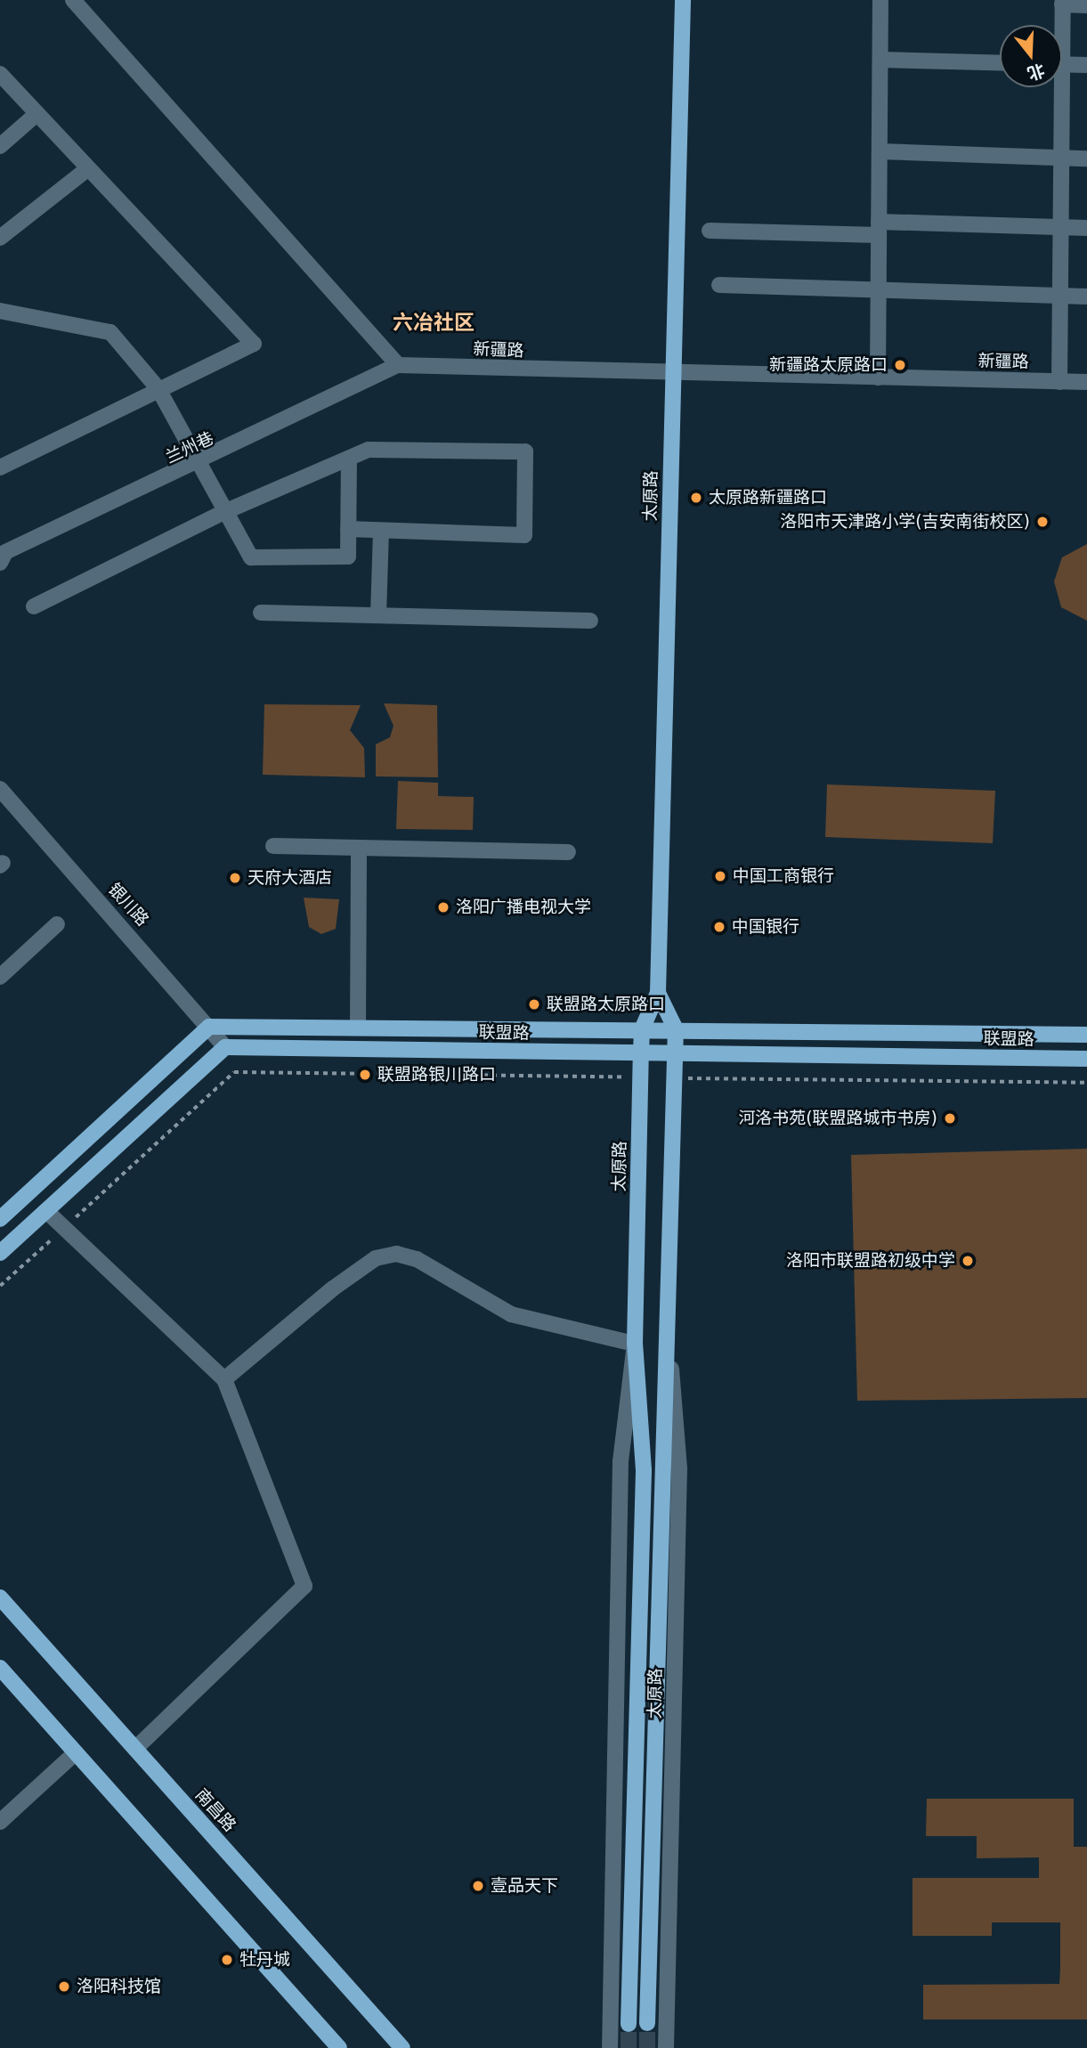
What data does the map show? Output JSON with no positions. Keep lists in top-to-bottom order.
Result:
{
  "streets": {
    "main road": ["太原路", "联盟路", "南昌路"],
    "street": ["新疆路", "兰州巷", "银川路"]
  },
  "crossings": [
    ["新疆路", "兰州巷"],
    ["新疆路", "太原路"],
    ["太原路", "联盟路"],
    ["银川路", "联盟路"]
  ],
  "districts": ["六冶社区"],
  "places": [
    "新疆路太原路口",
    "太原路新疆路口",
    "洛阳市天津路小学(吉安南街校区)",
    "中国工商银行",
    "天府大酒店",
    "洛阳广播电视大学",
    "中国银行",
    "联盟路太原路口",
    "联盟路银川路口",
    "河洛书苑(联盟路城市书房)",
    "洛阳市联盟路初级中学",
    "壹品天下",
    "牡丹城",
    "洛阳科技馆"
  ],
  "north": "bottom"
}
